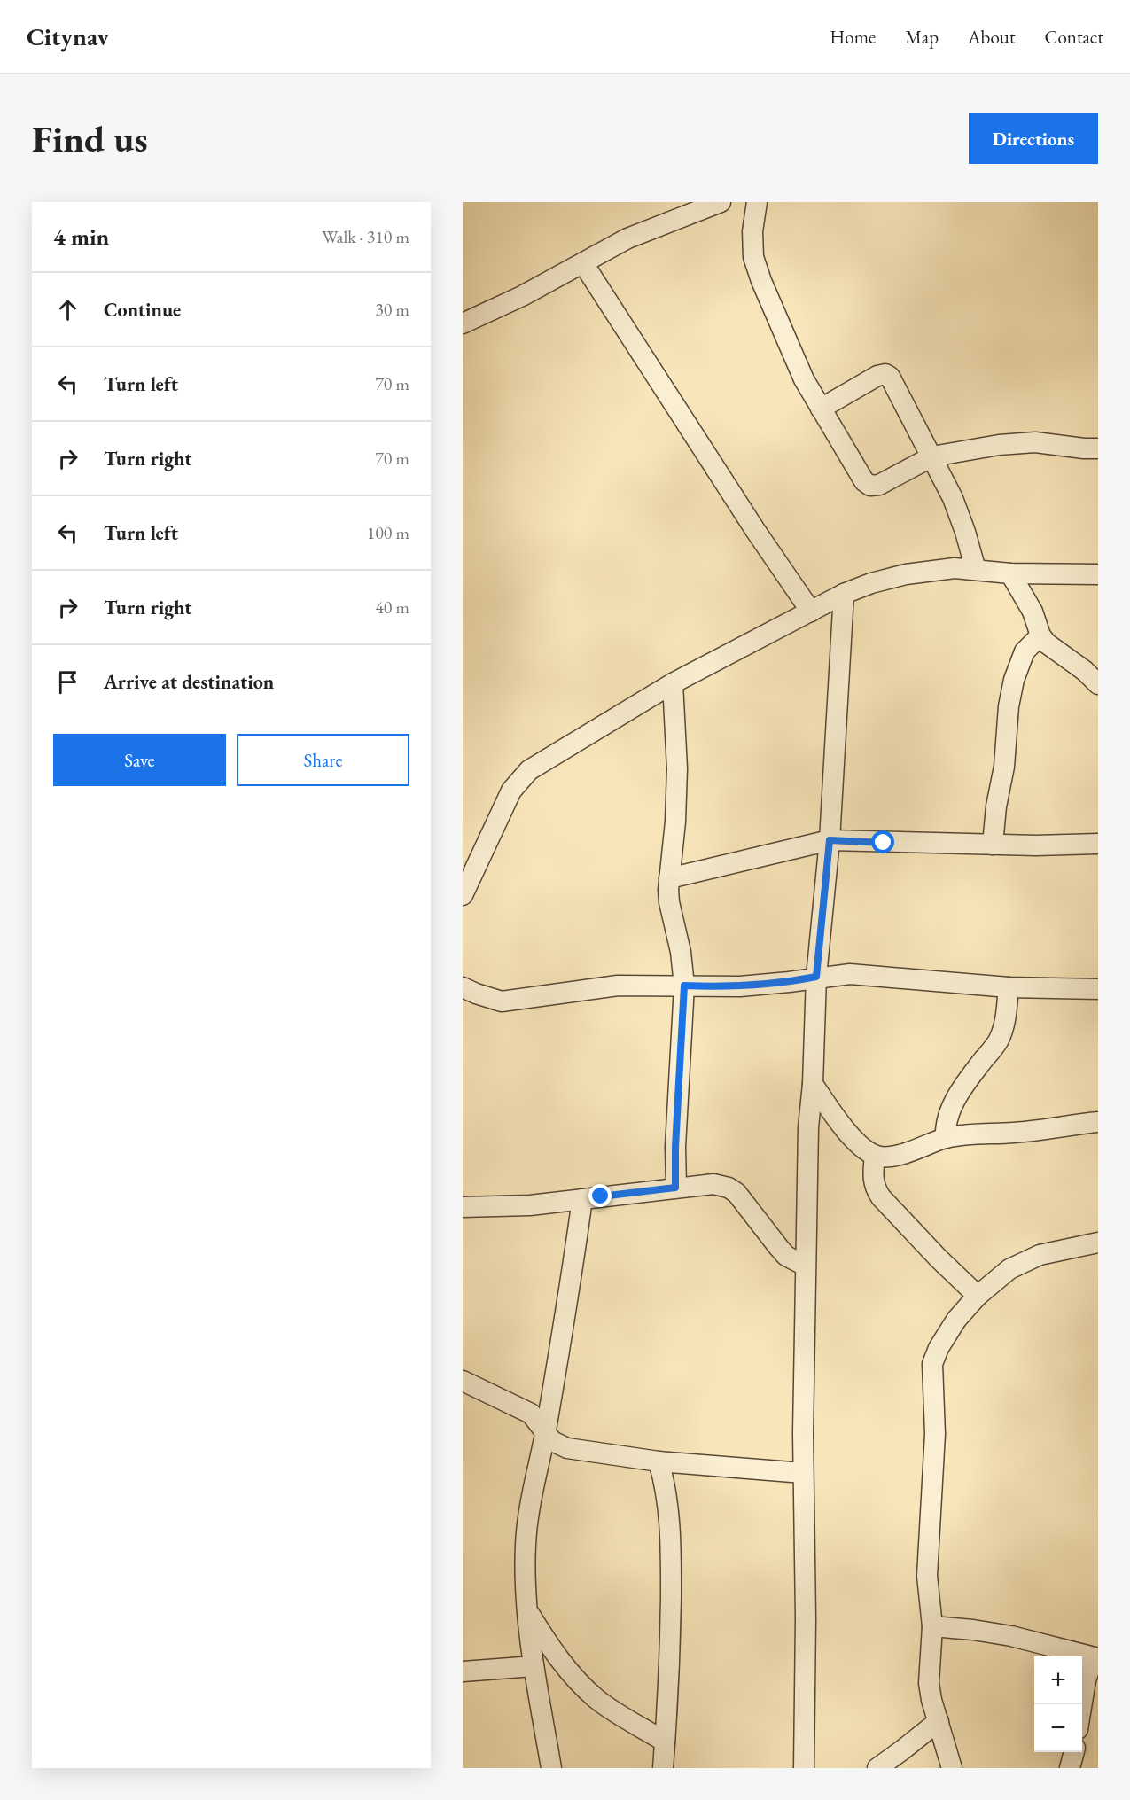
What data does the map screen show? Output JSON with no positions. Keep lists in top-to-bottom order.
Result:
{
  "page": {
    "header": "Citynav",
    "nav": [
      "Home",
      "Map",
      "About",
      "Contact"
    ],
    "buttons": [
      "Directions",
      ["Save", "Share"]
    ],
    "title": "Find us",
    "heading": ["4 min", "Walk · 310 m"],
    "list": [
      ["Continue", "30 m"],
      ["Turn left", "70 m"],
      ["Turn right", "70 m"],
      ["Turn left", "100 m"],
      ["Turn right", "40 m"],
      "Arrive at destination"
    ],
    "map_buttons": ["+", "−"]
  }
}
